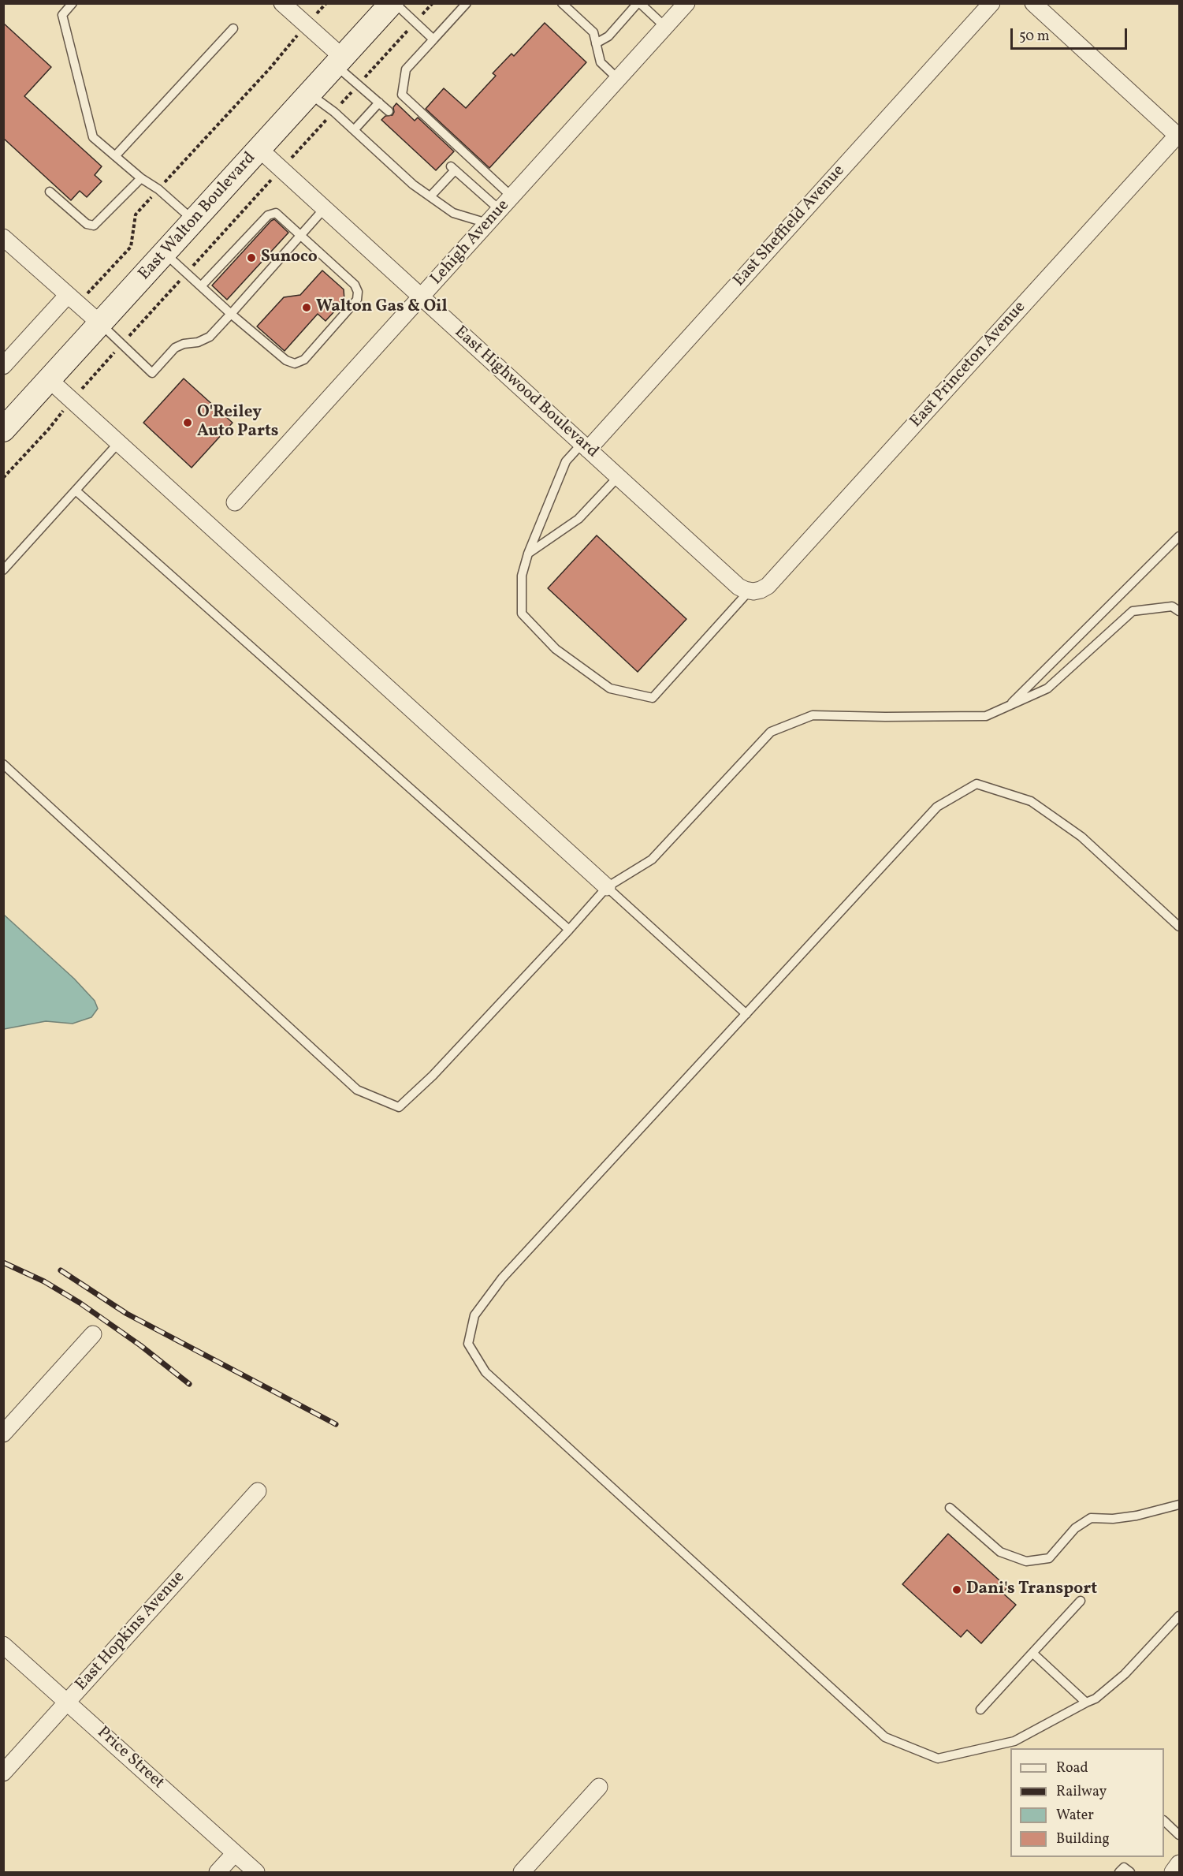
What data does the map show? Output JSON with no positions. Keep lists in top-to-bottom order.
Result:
{
  "streets": {
    "main road": ["East Walton Boulevard"],
    "street": [
      "East Sheffield Avenue",
      "Lehigh Avenue",
      "East Princeton Avenue",
      "East Highwood Boulevard",
      "East Hopkins Avenue",
      "Price Street"
    ]
  },
  "crossings": [
    ["East Walton Boulevard", "East Highwood Boulevard"],
    ["East Sheffield Avenue", "East Highwood Boulevard"],
    ["Lehigh Avenue", "East Highwood Boulevard"],
    ["East Princeton Avenue", "East Highwood Boulevard"],
    ["East Hopkins Avenue", "Price Street"]
  ],
  "places": [
    "Sunoco",
    "Walton Gas & Oil",
    "O'Reiley Auto Parts",
    "Dani's Transport"
  ],
  "legend": [
    "Road",
    "Railway",
    "Water",
    "Building"
  ],
  "scale_bar": "50 m"
}
